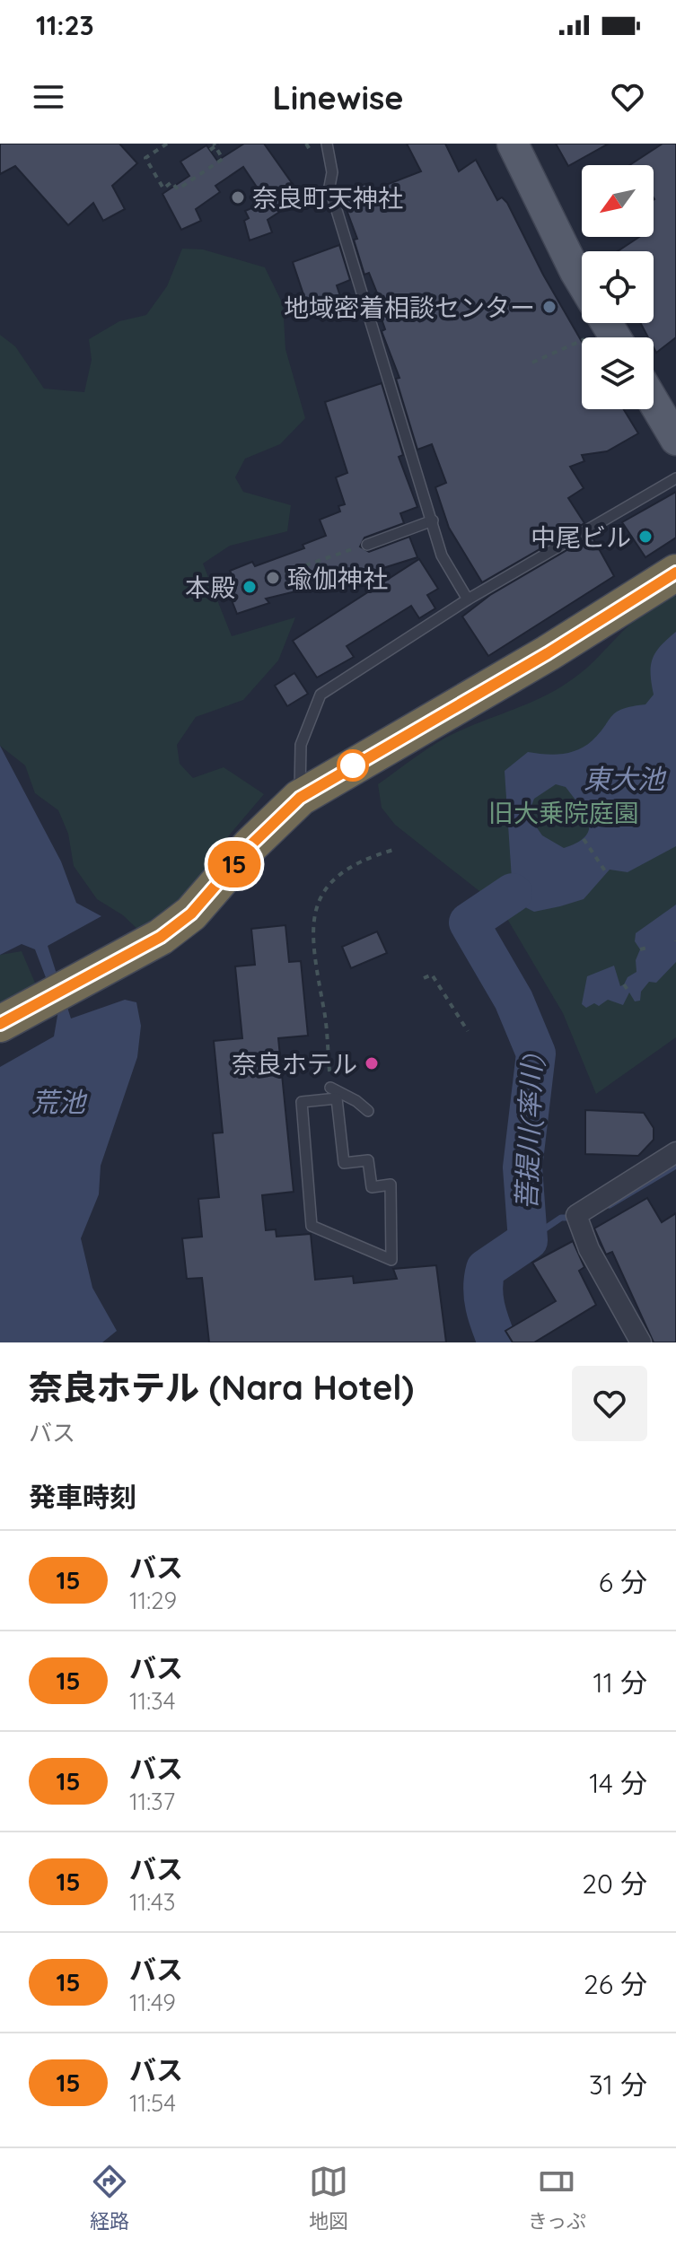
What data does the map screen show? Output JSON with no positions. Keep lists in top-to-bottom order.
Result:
{
  "water": ["東大池", "荒池", "菩提川(率川)"],
  "parks": ["旧大乗院庭園"],
  "places": [
    "奈良町天神社",
    "地域密着相談センター",
    "中尾ビル",
    "瑜伽神社",
    "本殿",
    "奈良ホテル"
  ],
  "lines": ["bus line 15"],
  "north": "bottom left",
  "page": {
    "status": "11:23",
    "header": "Linewise",
    "on_map": "15",
    "heading": [
      ["奈良ホテル (Nara Hotel)", "バス"],
      "発車時刻"
    ],
    "list": [
      {
        "mark": "15",
        "name": "バス",
        "note": "11:29",
        "value": "6 分"
      },
      {
        "mark": "15",
        "name": "バス",
        "note": "11:34",
        "value": "11 分"
      },
      {
        "mark": "15",
        "name": "バス",
        "note": "11:37",
        "value": "14 分"
      },
      {
        "mark": "15",
        "name": "バス",
        "note": "11:43",
        "value": "20 分"
      },
      {
        "mark": "15",
        "name": "バス",
        "note": "11:49",
        "value": "26 分"
      },
      {
        "mark": "15",
        "name": "バス",
        "note": "11:54",
        "value": "31 分"
      }
    ],
    "tabs": ["経路", "地図", "きっぷ"]
  }
}
